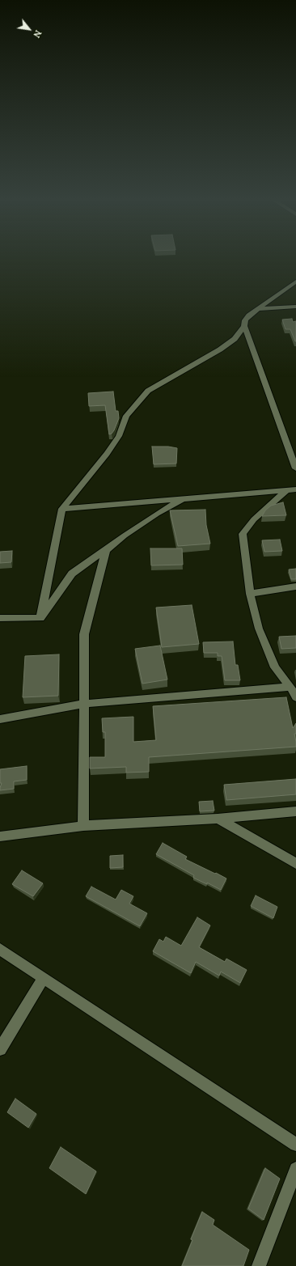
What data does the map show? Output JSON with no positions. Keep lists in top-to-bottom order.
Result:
{
  "north": "bottom right"
}
